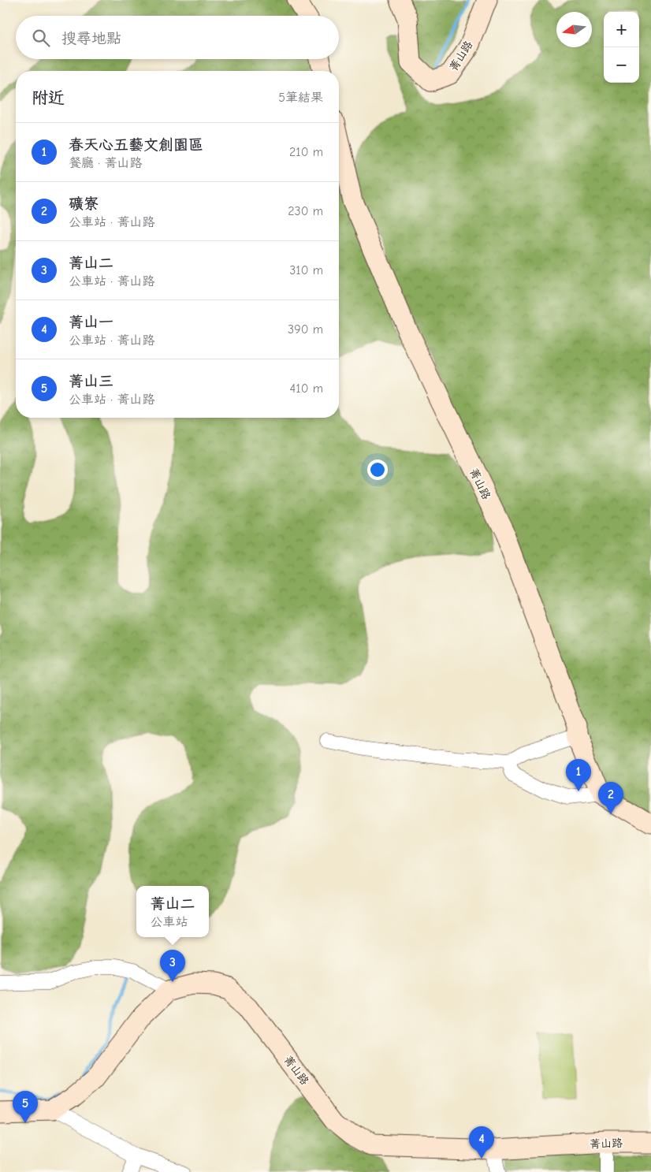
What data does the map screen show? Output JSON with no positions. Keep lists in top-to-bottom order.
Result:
{
  "streets": {
    "street": ["菁山路"]
  },
  "north": "left",
  "page": {
    "map_buttons": ["+", "−"],
    "search": "搜尋地點",
    "heading": ["附近", "5筆結果"],
    "list": [
      {
        "mark": "1",
        "name": "春天心五藝文創園區",
        "note": "餐廳 · 菁山路",
        "value": "210 m"
      },
      {
        "mark": "2",
        "name": "礦寮",
        "note": "公車站 · 菁山路",
        "value": "230 m"
      },
      {
        "mark": "3",
        "name": "菁山二",
        "note": "公車站 · 菁山路",
        "value": "310 m"
      },
      {
        "mark": "4",
        "name": "菁山一",
        "note": "公車站 · 菁山路",
        "value": "390 m"
      },
      {
        "mark": "5",
        "name": "菁山三",
        "note": "公車站 · 菁山路",
        "value": "410 m"
      }
    ],
    "pins": [
      "1",
      "2",
      "3",
      "5",
      "4"
    ],
    "popup": ["菁山二", "公車站"]
  }
}
